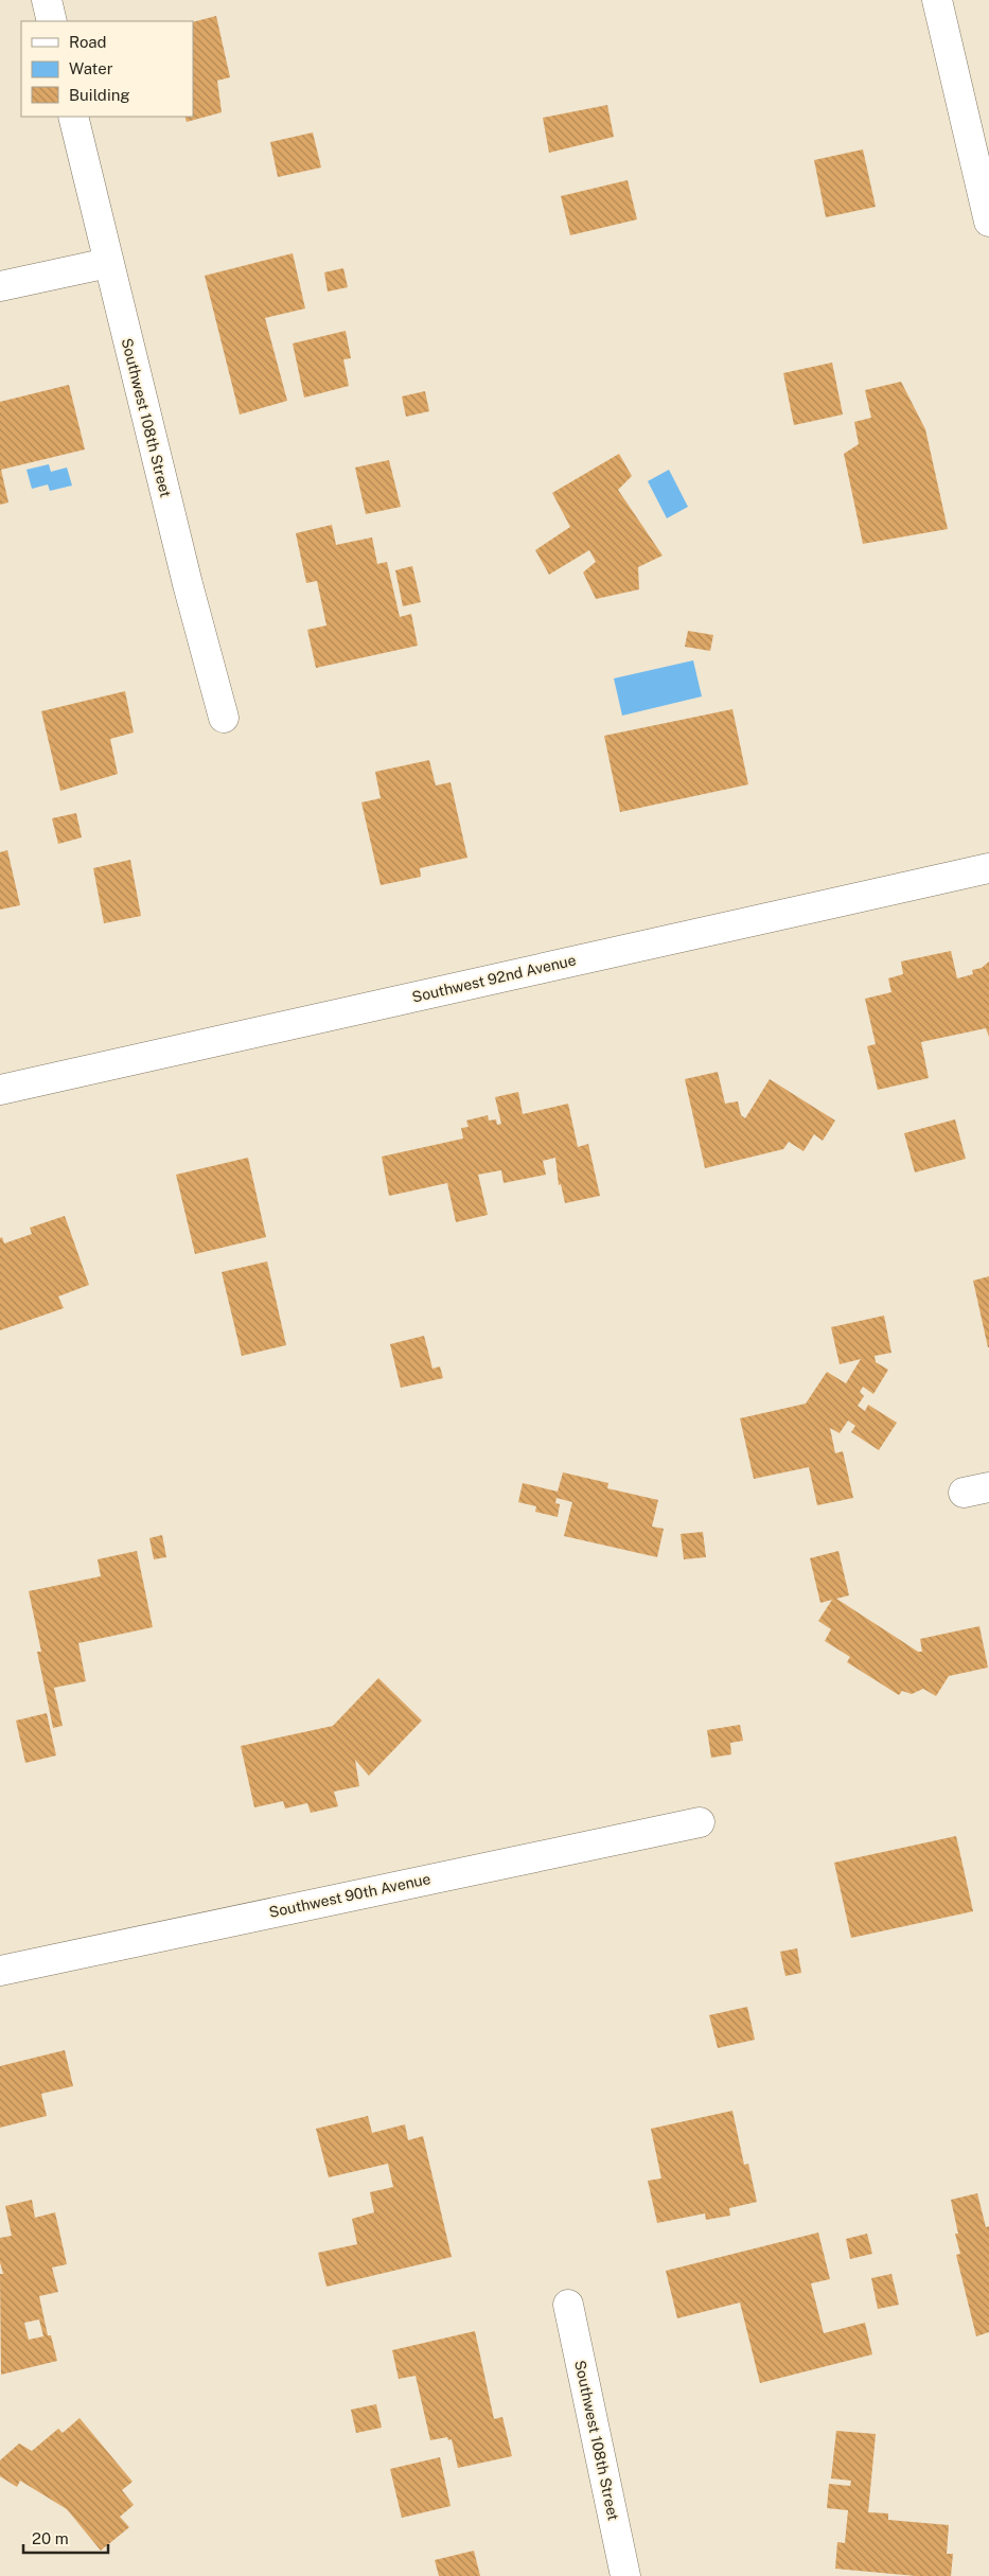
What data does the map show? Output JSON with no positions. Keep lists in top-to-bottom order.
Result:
{
  "streets": {
    "street": ["Southwest 108th Street", "Southwest 92nd Avenue", "Southwest 90th Avenue"]
  },
  "legend": ["Road", "Water", "Building"],
  "scale_bar": "20 m"
}
